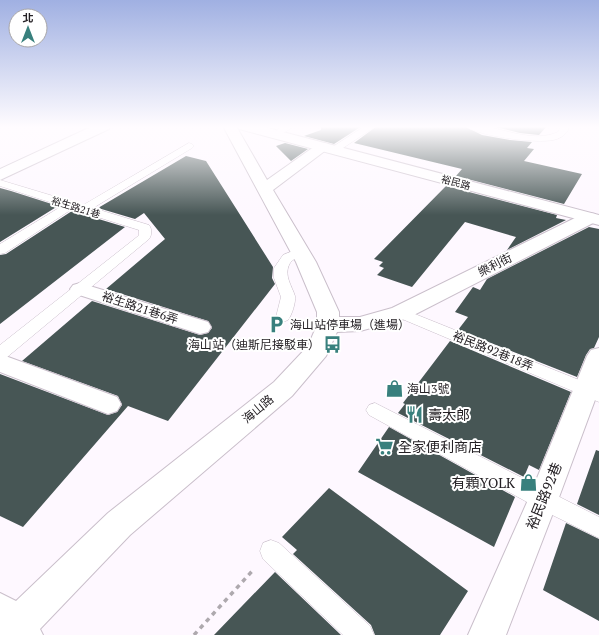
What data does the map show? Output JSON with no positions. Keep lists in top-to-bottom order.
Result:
{
  "streets": {
    "street": [
      "裕民路",
      "樂利街",
      "裕生路21巷6弄",
      "海山路",
      "裕民路92巷"
    ],
    "lane": ["裕生路21巷", "裕民路92巷18弄"]
  },
  "crossings": [
    ["裕民路", "樂利街"],
    ["裕生路21巷", "裕生路21巷6弄"],
    ["樂利街", "裕民路92巷18弄"],
    ["樂利街", "海山路"],
    ["裕民路92巷18弄", "裕民路92巷"]
  ],
  "places": {
    "parking": ["海山站停車場（進場）"],
    "bus stop": ["海山站（迪斯尼接駁車）"],
    "shop": ["海山3號", "有顆YOLK"],
    "restaurant": ["壽太郎"],
    "supermarket": ["全家便利商店"]
  },
  "north": "top"
}
